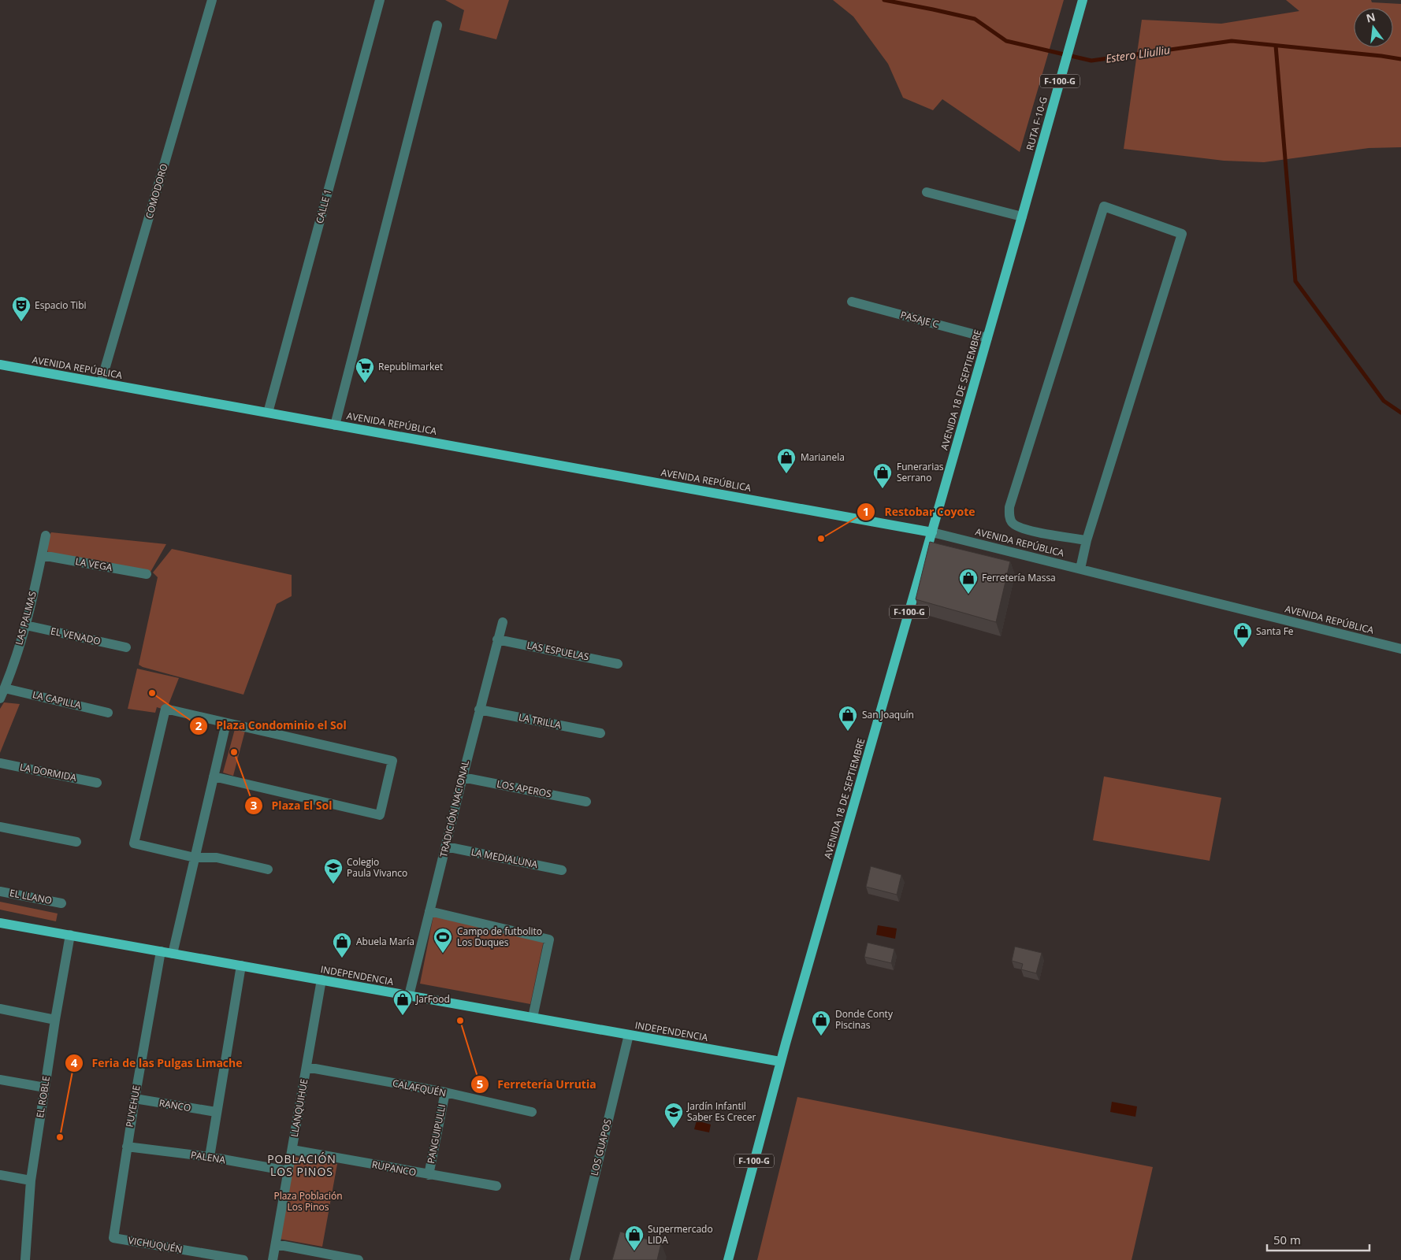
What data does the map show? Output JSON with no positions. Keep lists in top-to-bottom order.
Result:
{
  "streets": {
    "main road": [
      "F-100-G",
      "RUTA F-10-G",
      "AVENIDA REPÚBLICA",
      "AVENIDA 18 DE SEPTIEMBRE",
      "INDEPENDENCIA"
    ],
    "street": [
      "COMODORO",
      "CALLE 1",
      "PASAJE C",
      "LA VEGA",
      "LAS PALMAS",
      "EL VENADO",
      "LAS ESPUELAS",
      "LA CAPILLA",
      "LA TRILLA",
      "LA DORMIDA",
      "LOS APEROS",
      "TRADICIÓN NACIONAL",
      "LA MEDIALUNA",
      "EL LLANO",
      "CALAFQUÉN",
      "EL ROBLE",
      "RANCO",
      "PUYEHUE",
      "LLANQUIHUE",
      "PANGUIPULLI",
      "LOS GUAPOS",
      "PALENA",
      "RUPANCO",
      "VICHUQUÉN"
    ]
  },
  "crossings": [
    ["RUTA F-10-G", "AVENIDA 18 DE SEPTIEMBRE"],
    ["COMODORO", "AVENIDA REPÚBLICA"],
    ["CALLE 1", "AVENIDA REPÚBLICA"],
    ["PASAJE C", "AVENIDA 18 DE SEPTIEMBRE"],
    ["AVENIDA REPÚBLICA", "AVENIDA 18 DE SEPTIEMBRE"],
    ["AVENIDA 18 DE SEPTIEMBRE", "INDEPENDENCIA"],
    ["LA VEGA", "LAS PALMAS"],
    ["LAS PALMAS", "EL VENADO"],
    ["LAS PALMAS", "LA CAPILLA"],
    ["LAS ESPUELAS", "TRADICIÓN NACIONAL"],
    ["LA TRILLA", "TRADICIÓN NACIONAL"],
    ["LOS APEROS", "TRADICIÓN NACIONAL"],
    ["TRADICIÓN NACIONAL", "LA MEDIALUNA"],
    ["TRADICIÓN NACIONAL", "INDEPENDENCIA"],
    ["INDEPENDENCIA", "EL ROBLE"],
    ["INDEPENDENCIA", "PUYEHUE"],
    ["INDEPENDENCIA", "LLANQUIHUE"],
    ["INDEPENDENCIA", "LOS GUAPOS"],
    ["CALAFQUÉN", "LLANQUIHUE"],
    ["CALAFQUÉN", "PANGUIPULLI"],
    ["RANCO", "PUYEHUE"],
    ["PUYEHUE", "PALENA"],
    ["PUYEHUE", "VICHUQUÉN"],
    ["LLANQUIHUE", "PALENA"],
    ["LLANQUIHUE", "RUPANCO"],
    ["PANGUIPULLI", "RUPANCO"]
  ],
  "districts": ["POBLACIÓN LOS PINOS"],
  "water": ["Estero Lliulliu"],
  "parks": ["Plaza Población Los Pinos"],
  "places": {
    "theatre": ["Espacio Tibi"],
    "supermarket": ["Republimarket"],
    "shop": [
      "Marianela",
      "Funerarias Serrano",
      "Ferretería Massa",
      "Santa Fe",
      "San Joaquín",
      "Abuela María",
      "JarFood",
      "Donde Conty Piscinas",
      "Supermercado LIDA"
    ],
    "other": [
      "Restobar Coyote",
      "Plaza Condominio el Sol",
      "Plaza El Sol",
      "Ferretería Urrutia",
      "Feria de las Pulgas Limache"
    ],
    "school or university": ["Colegio Paula Vivanco", "Jardín Infantil Saber Es Crecer"],
    "sports": ["Campo de futbolito Los Duques"]
  },
  "scale_bar": "50 m",
  "north": "top"
}
